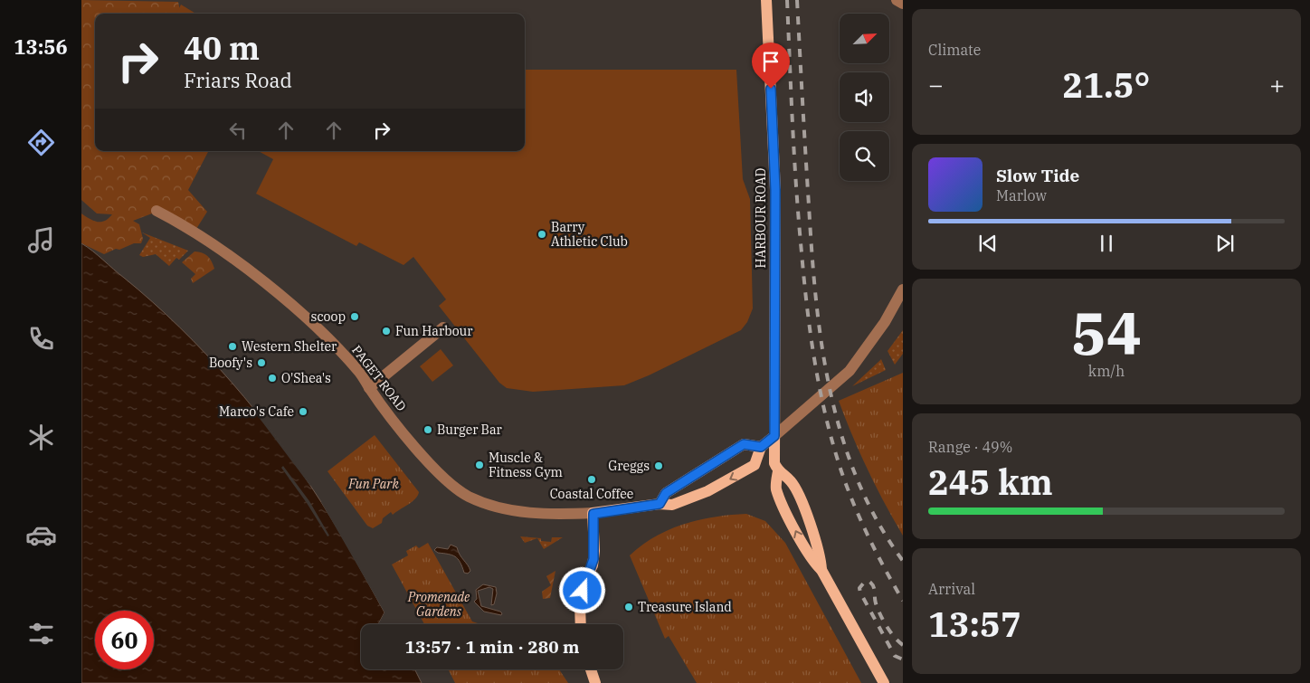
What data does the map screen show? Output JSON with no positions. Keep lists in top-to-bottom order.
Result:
{
  "streets": {
    "main road": ["HARBOUR ROAD"],
    "street": ["PAGET ROAD"]
  },
  "parks": ["Fun Park", "Promenade Gardens"],
  "places": [
    "Barry Athletic Club",
    "scoop",
    "Fun Harbour",
    "Western Shelter",
    "Boofy's",
    "O'Shea's",
    "Marco's Cafe",
    "Burger Bar",
    "Muscle & Fitness Gym",
    "Greggs",
    "Coastal Coffee",
    "Treasure Island"
  ],
  "north": "top right",
  "page": {
    "tabs": "13:56",
    "tile": [
      "Climate",
      ["54", "km/h"],
      ["Range · 49%", "245 km"],
      ["Arrival", "13:57"]
    ],
    "turn": ["40 m", "Friars Road"],
    "heat": ["−", "21.5°", "+"],
    "song": ["Slow Tide", "Marlow"],
    "limit": "60",
    "trip": "13:57 · 1 min · 280 m"
  }
}
